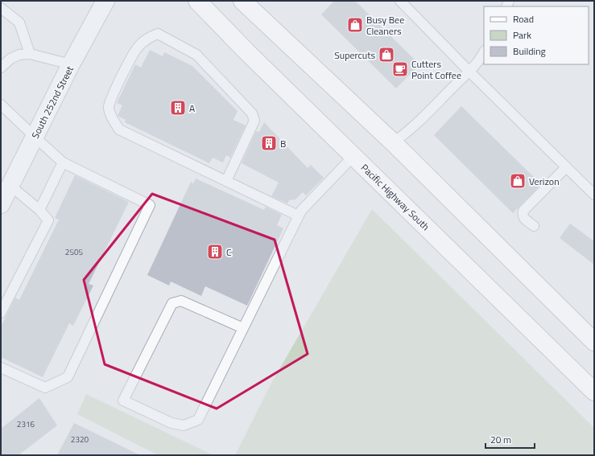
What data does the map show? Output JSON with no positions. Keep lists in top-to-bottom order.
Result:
{
  "streets": {
    "main road": ["Pacific Highway South"],
    "street": ["South 252nd Street"]
  },
  "places": {
    "shop": ["Busy Bee Cleaners", "Supercuts", "Verizon"],
    "cafe": ["Cutters Point Coffee"],
    "building": ["A", "B", "C"]
  },
  "house_numbers": ["2505", "2316", "2320"],
  "legend": ["Road", "Park", "Building"],
  "scale_bar": "20 m"
}
